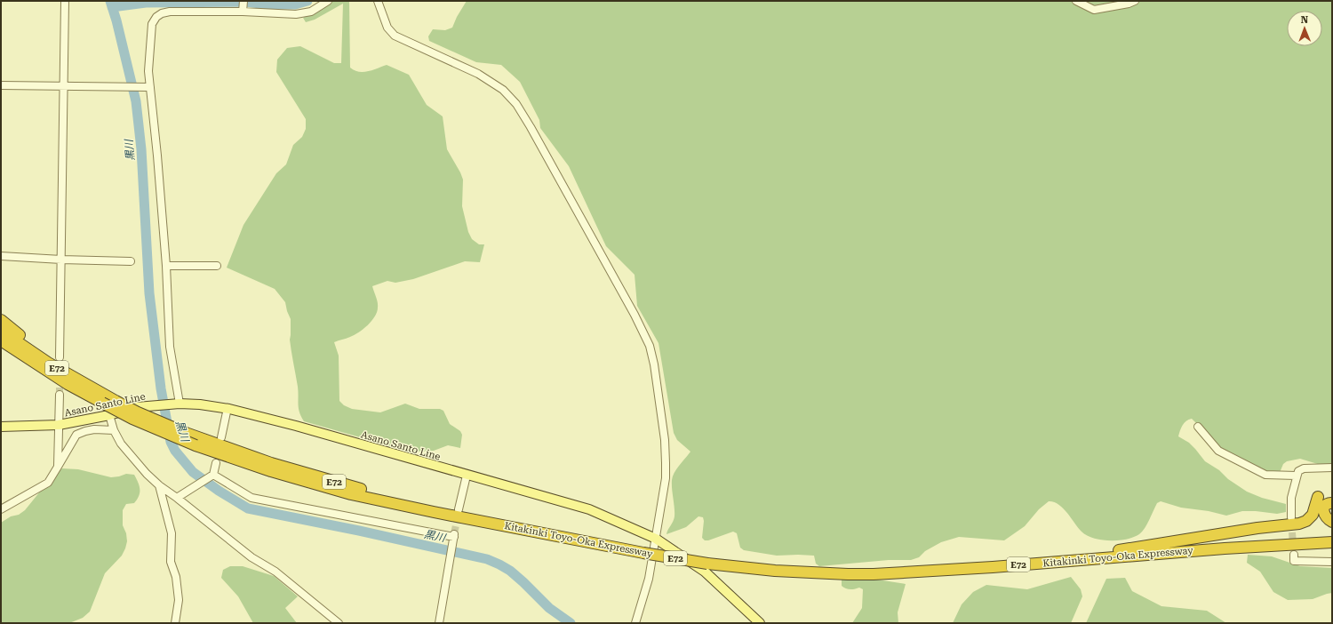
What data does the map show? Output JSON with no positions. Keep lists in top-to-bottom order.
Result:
{
  "streets": {
    "highway": ["E72", "Kitakinki Toyo-Oka Expressway"],
    "main road": ["Asano Santo Line"]
  },
  "water": ["黒川"],
  "north": "top"
}
